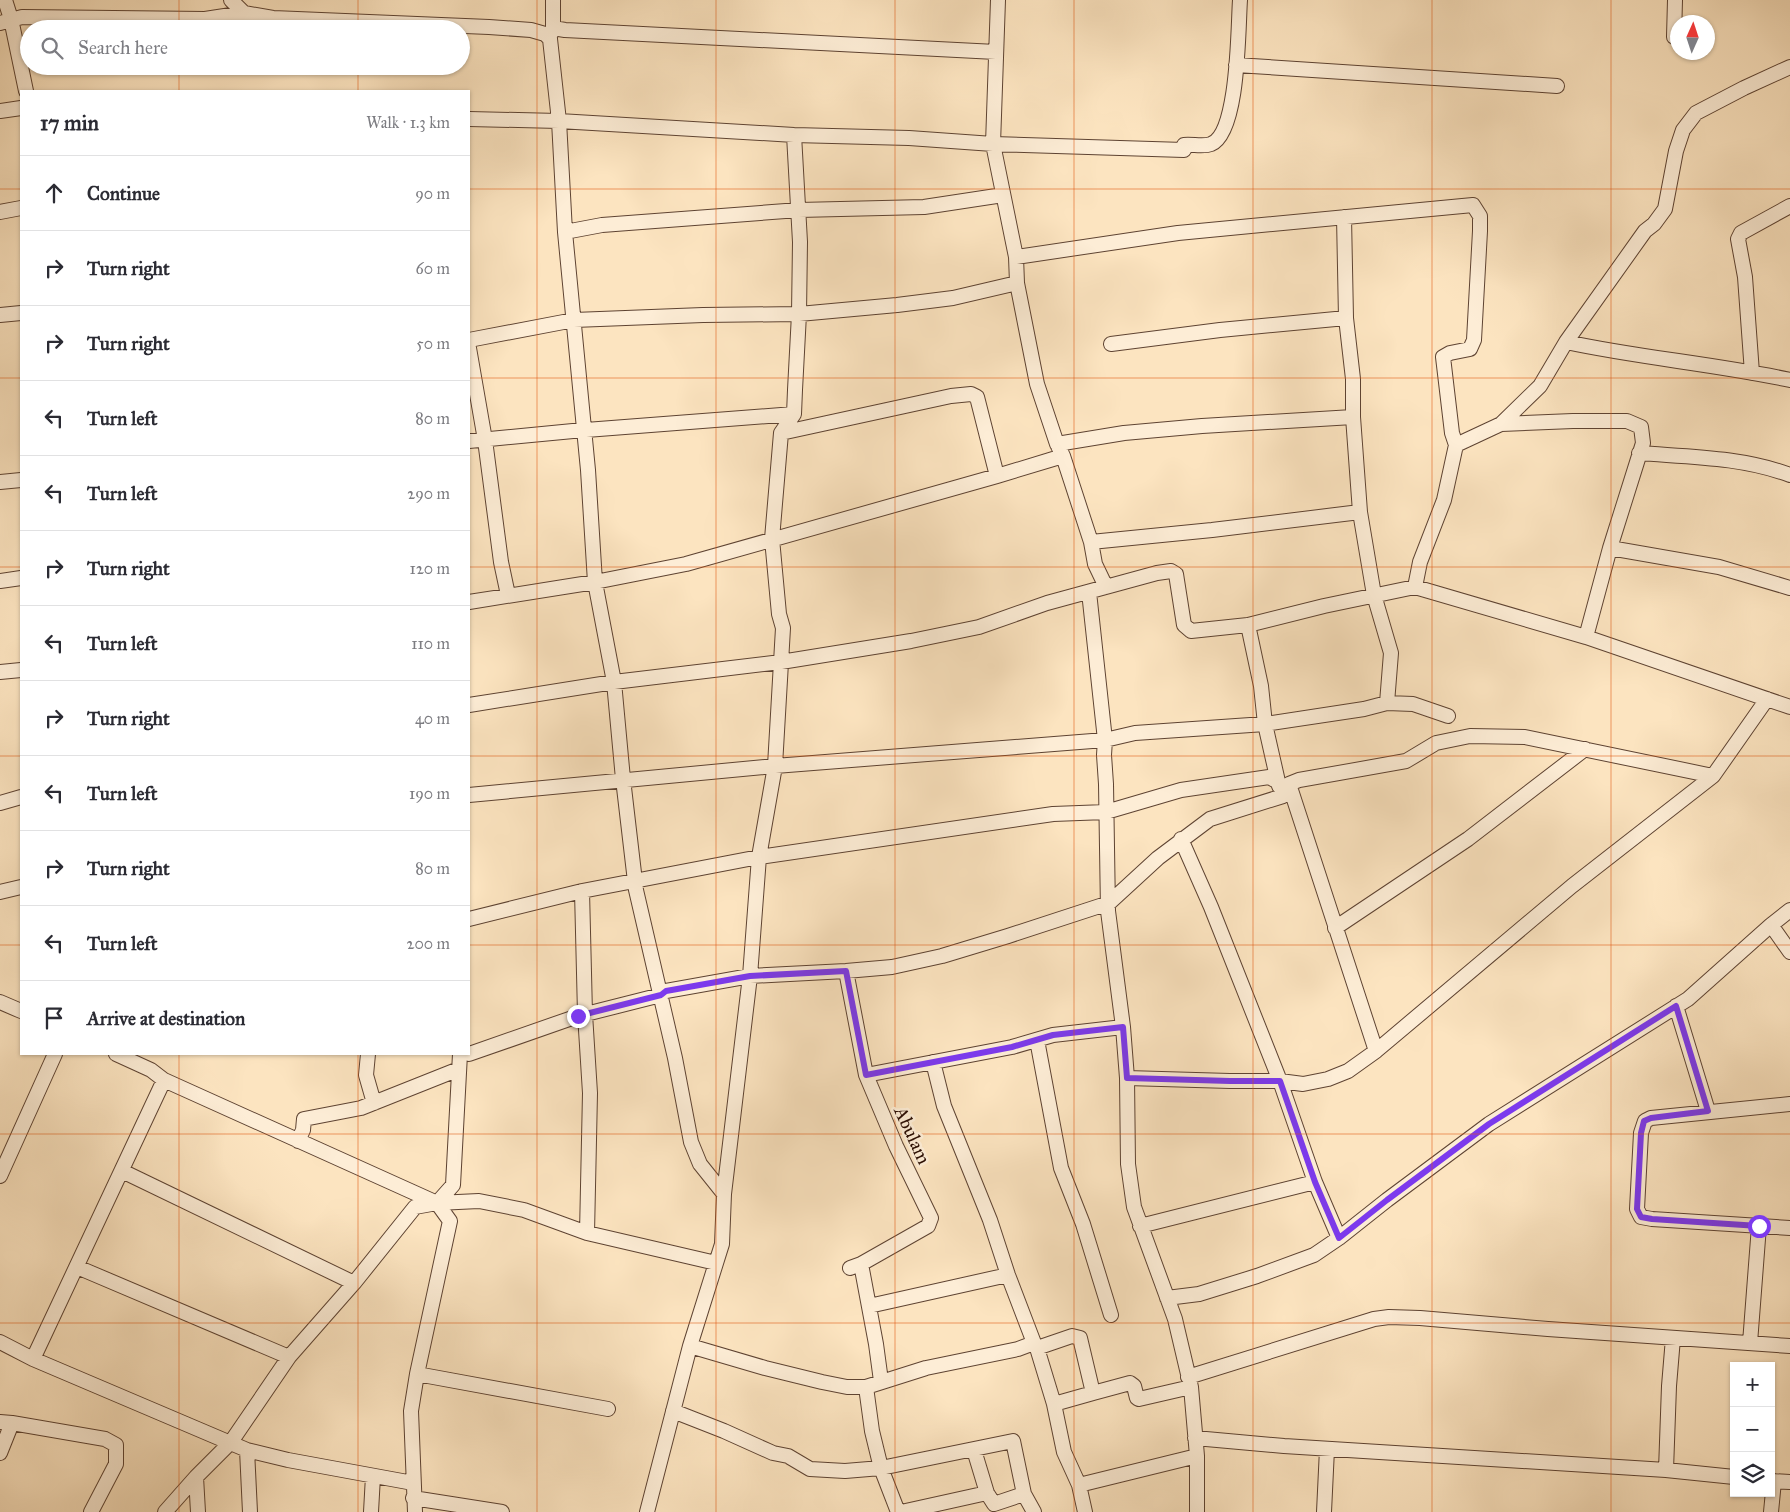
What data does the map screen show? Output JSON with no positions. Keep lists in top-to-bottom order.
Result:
{
  "streets": {
    "street": ["Abulam"]
  },
  "north": "top",
  "page": {
    "search": "Search here",
    "heading": ["17 min", "Walk · 1.3 km"],
    "list": [
      ["Continue", "90 m"],
      ["Turn right", "60 m"],
      ["Turn right", "50 m"],
      ["Turn left", "80 m"],
      ["Turn left", "290 m"],
      ["Turn right", "120 m"],
      ["Turn left", "110 m"],
      ["Turn right", "40 m"],
      ["Turn left", "190 m"],
      ["Turn right", "80 m"],
      ["Turn left", "200 m"],
      "Arrive at destination"
    ],
    "map_buttons": ["+", "−"]
  }
}
